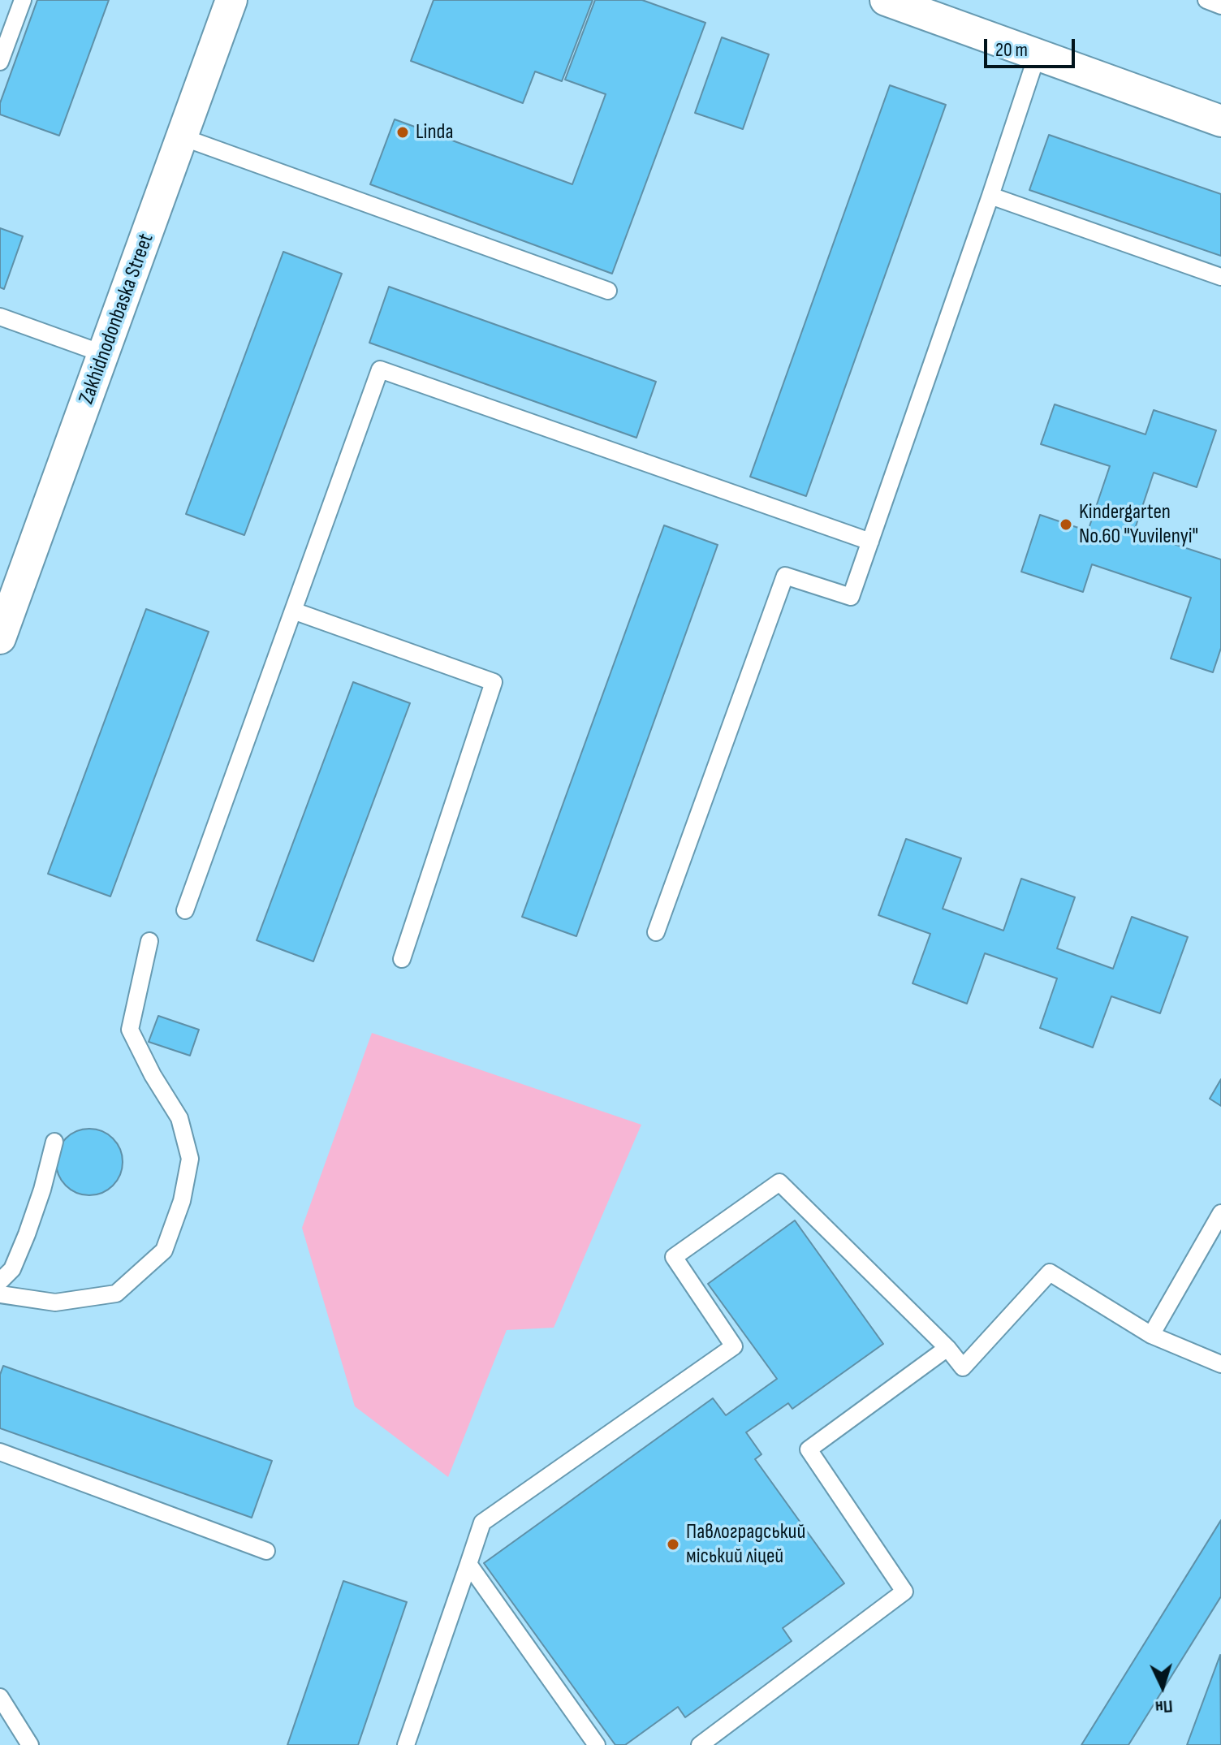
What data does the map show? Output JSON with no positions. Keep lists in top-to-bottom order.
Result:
{
  "streets": {
    "street": ["Zakhidnodonbaska Street"]
  },
  "places": ["Linda", "Kindergarten No.60 \"Yuvilenyi\"", "Павлоградський міський ліцей"],
  "scale_bar": "20 m",
  "north": "bottom"
}
